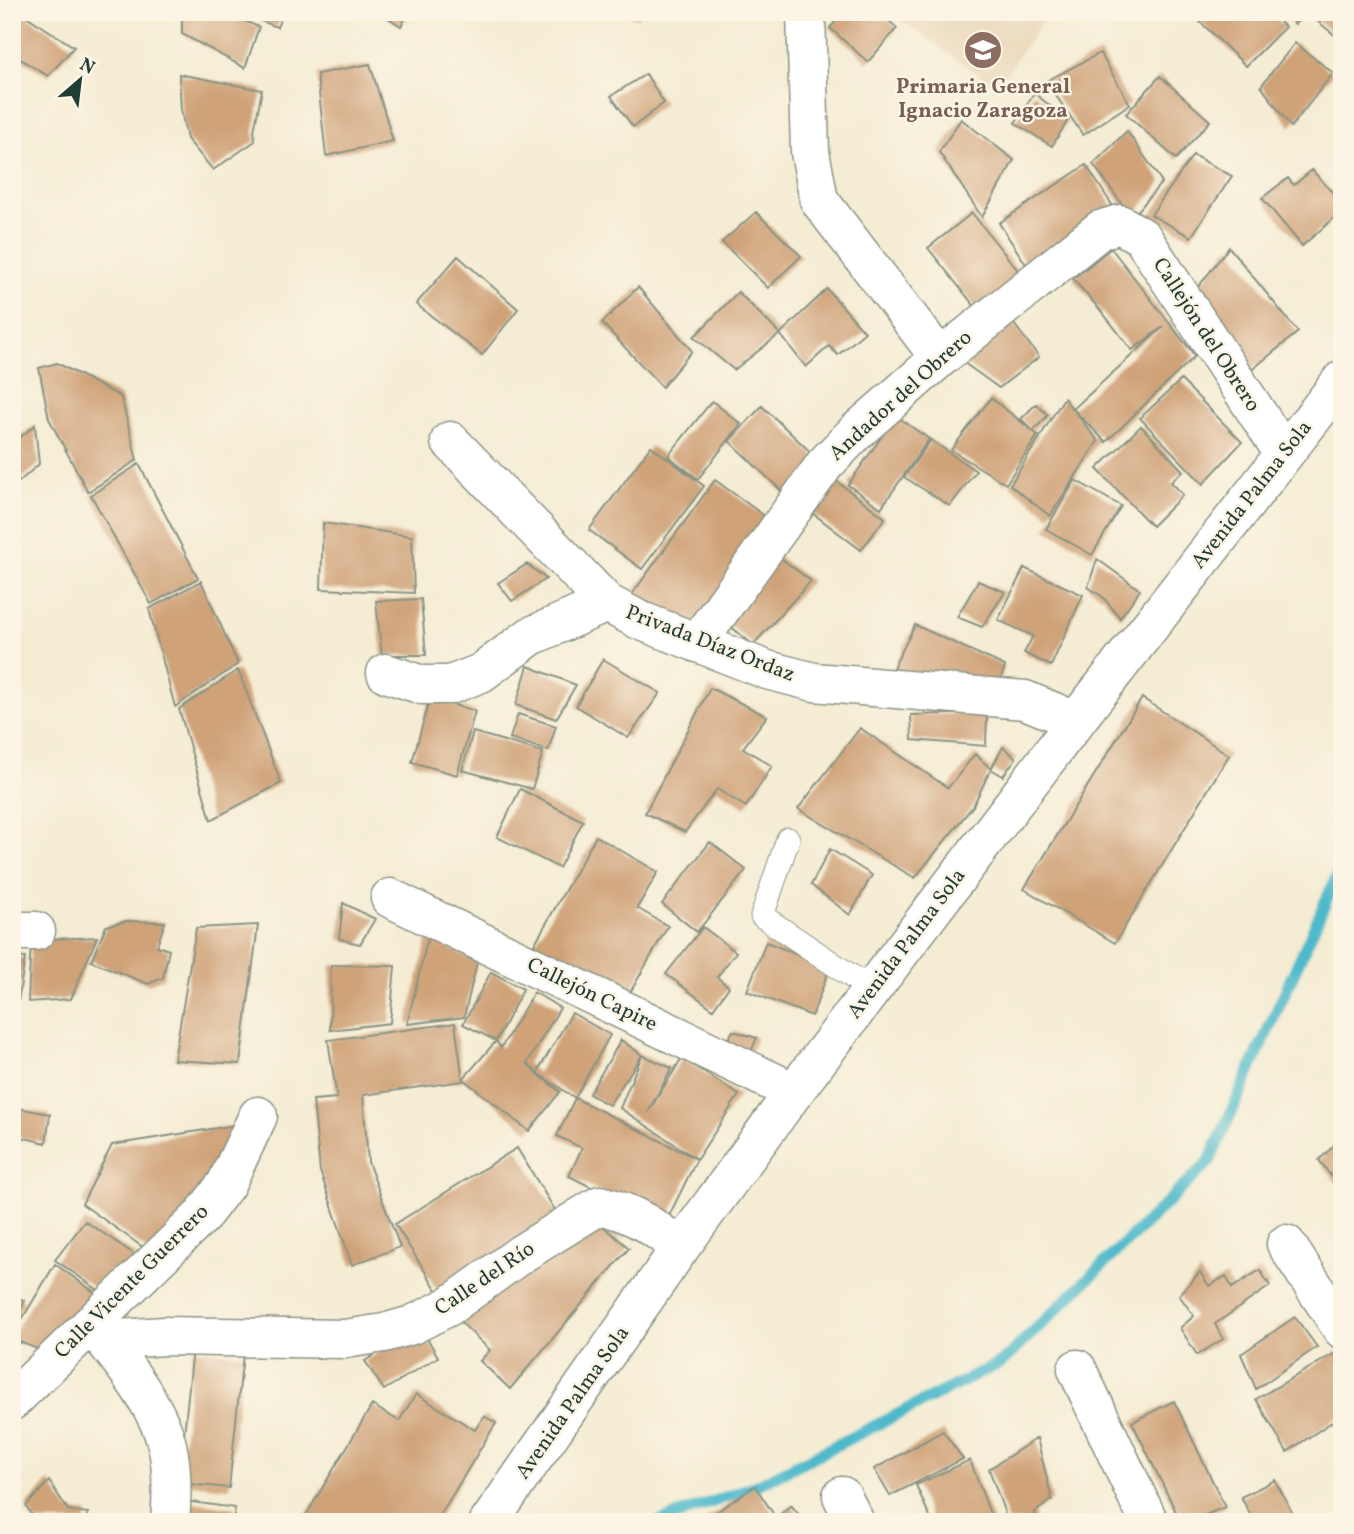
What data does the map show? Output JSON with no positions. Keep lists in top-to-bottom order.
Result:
{
  "streets": {
    "street": [
      "Callejón del Obrero",
      "Andador del Obrero",
      "Avenida Palma Sola",
      "Privada Díaz Ordaz",
      "Callejón Capire",
      "Calle del Río",
      "Calle Vicente Guerrero"
    ]
  },
  "crossings": [
    ["Callejón del Obrero", "Andador del Obrero"],
    ["Callejón del Obrero", "Avenida Palma Sola"],
    ["Andador del Obrero", "Privada Díaz Ordaz"],
    ["Avenida Palma Sola", "Privada Díaz Ordaz"],
    ["Avenida Palma Sola", "Callejón Capire"],
    ["Avenida Palma Sola", "Calle del Río"],
    ["Calle del Río", "Calle Vicente Guerrero"]
  ],
  "places": {
    "school or university": ["Primaria General Ignacio Zaragoza"]
  },
  "north": "top right"
}
